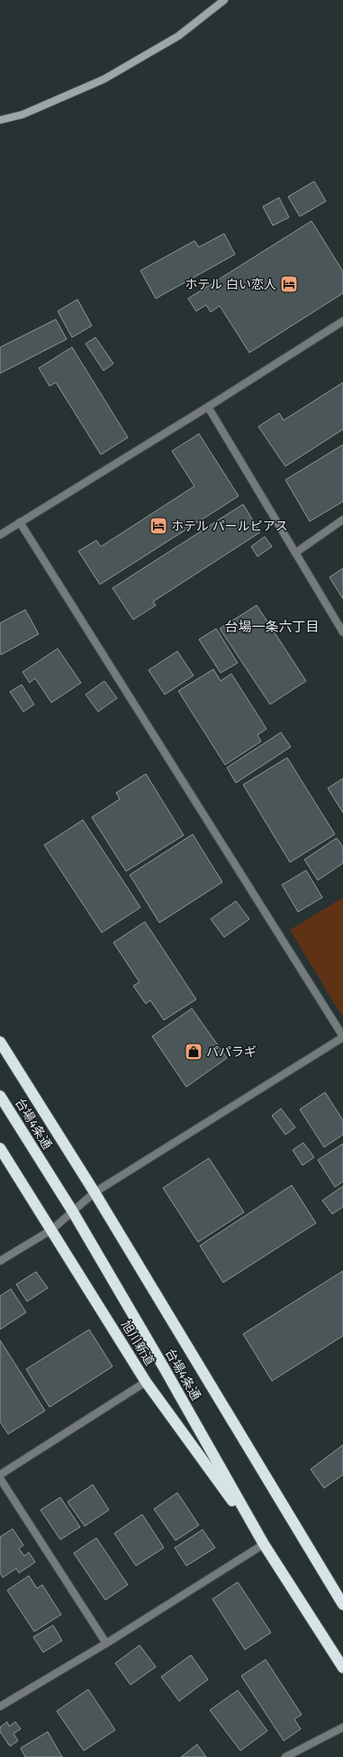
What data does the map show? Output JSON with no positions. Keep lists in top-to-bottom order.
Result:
{
  "streets": {
    "highway": ["台場4条通", "旭川新道"]
  },
  "crossings": [
    ["台場4条通", "旭川新道"]
  ],
  "districts": ["台場一条六丁目"],
  "places": {
    "hotel": ["ホテル 白い恋人", "ホテル パールピアス"],
    "shop": ["パパラギ"]
  }
}
